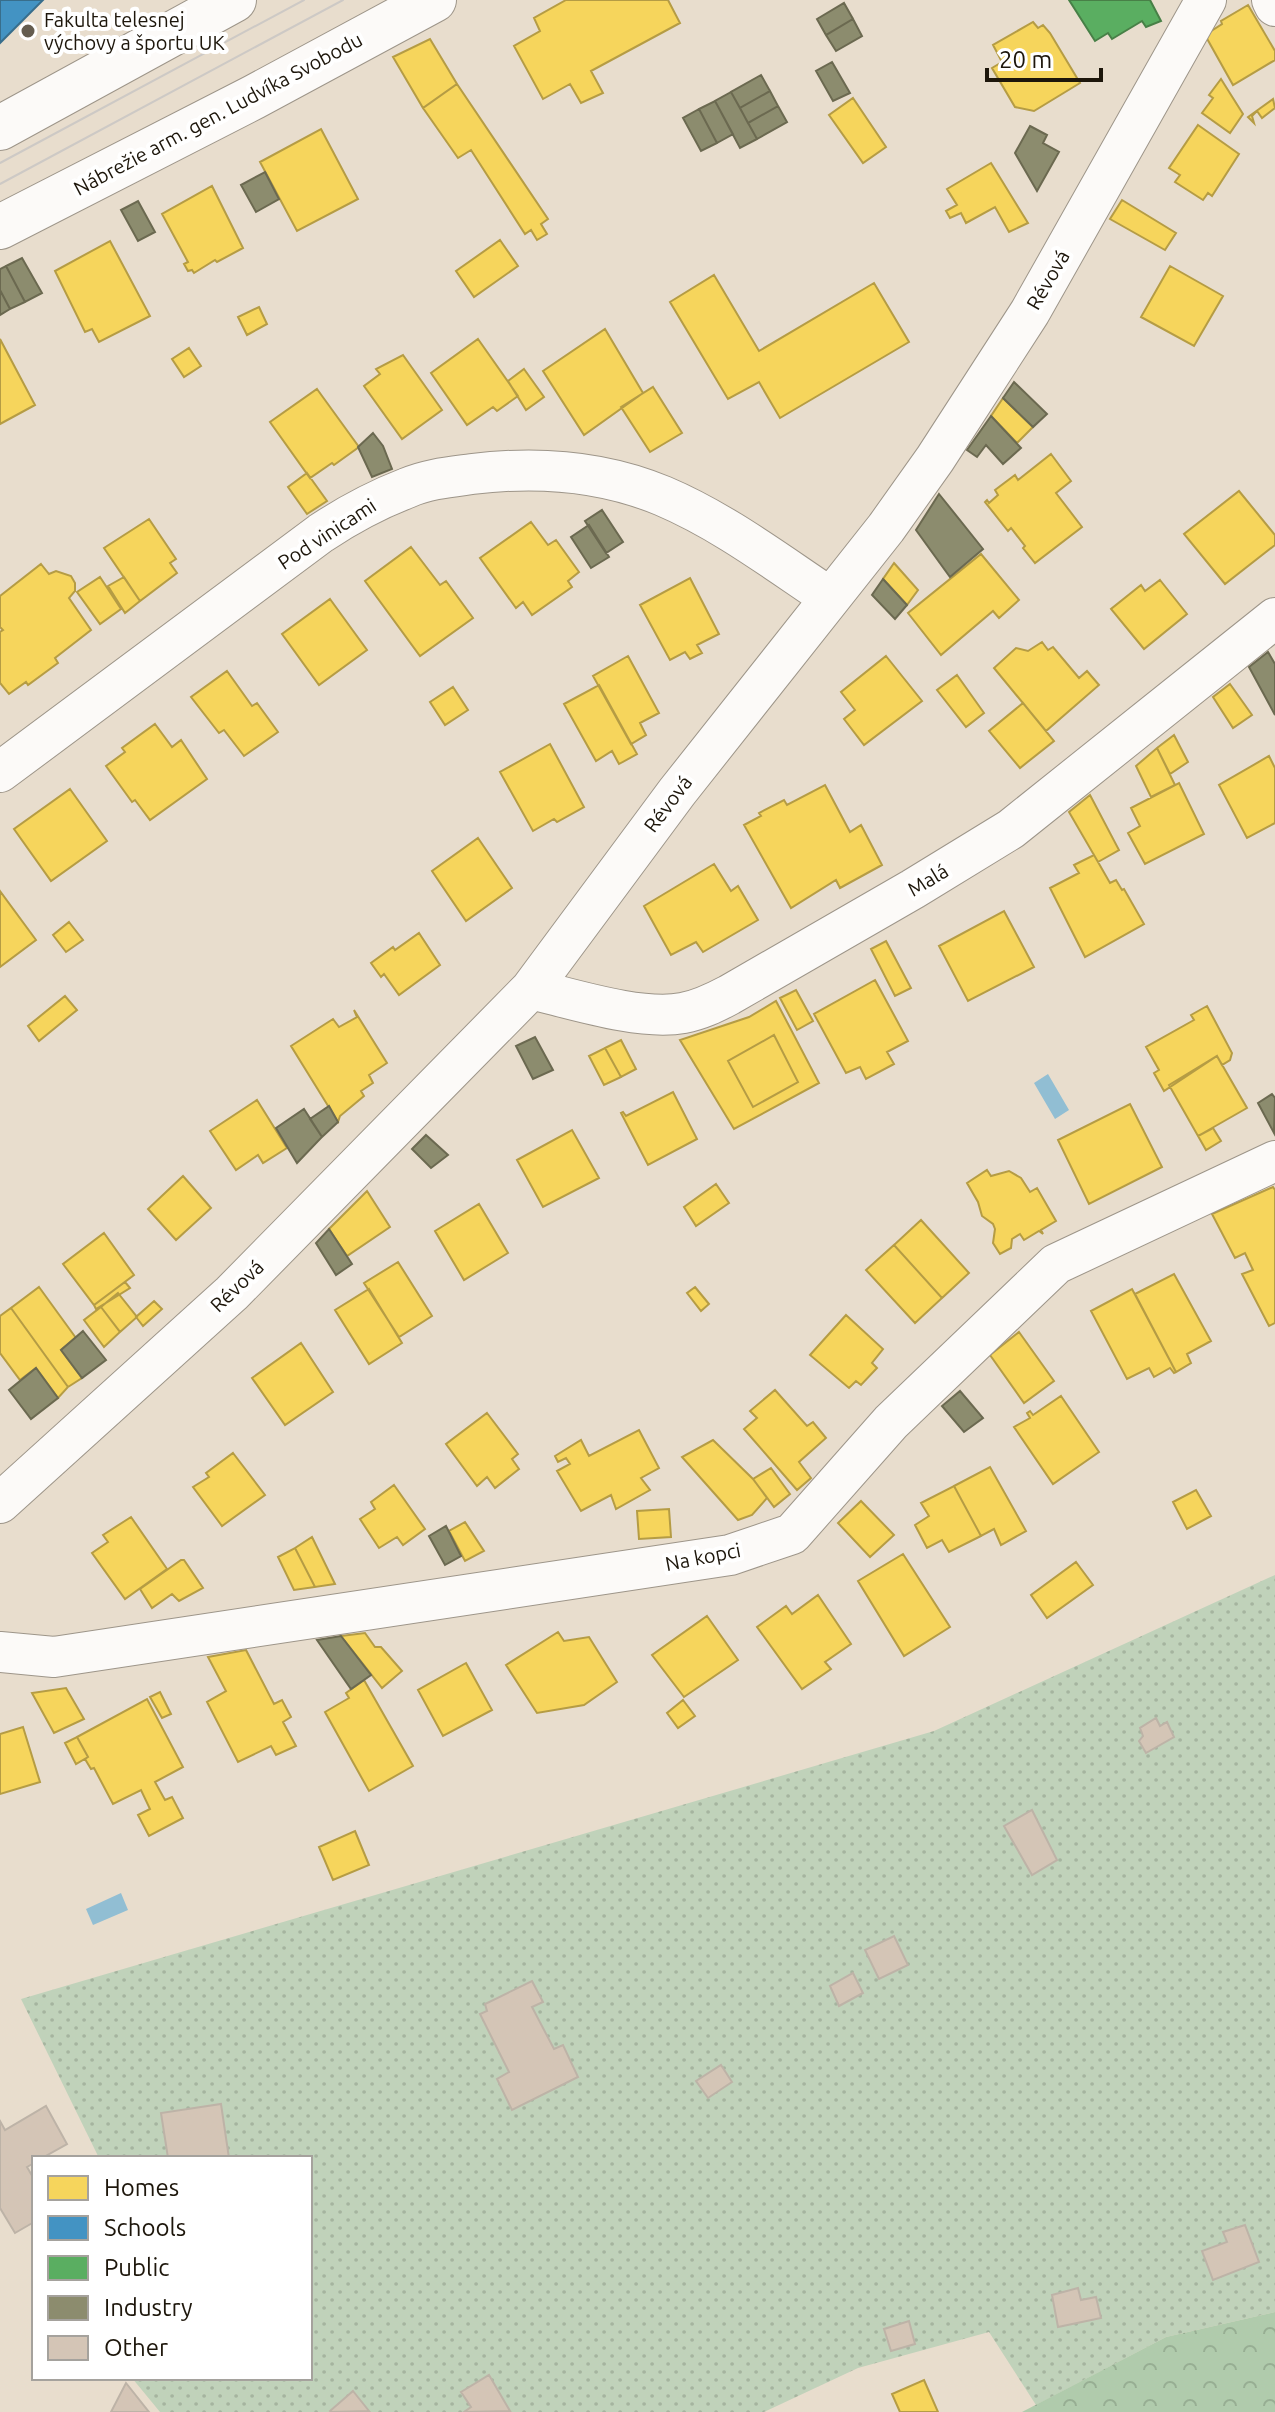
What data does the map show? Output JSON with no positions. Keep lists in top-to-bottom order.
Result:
{
  "streets": {
    "main road": ["Nábrežie arm. gen. Ludvíka Svobodu"],
    "street": [
      "Révová",
      "Pod vinicami",
      "Malá",
      "Na kopci"
    ]
  },
  "crossings": [
    ["Révová", "Pod vinicami"],
    ["Révová", "Malá"]
  ],
  "places": ["Fakulta telesnej výchovy a športu UK"],
  "legend": [
    "Homes",
    "Schools",
    "Public",
    "Industry",
    "Other"
  ],
  "scale_bar": "20 m"
}
